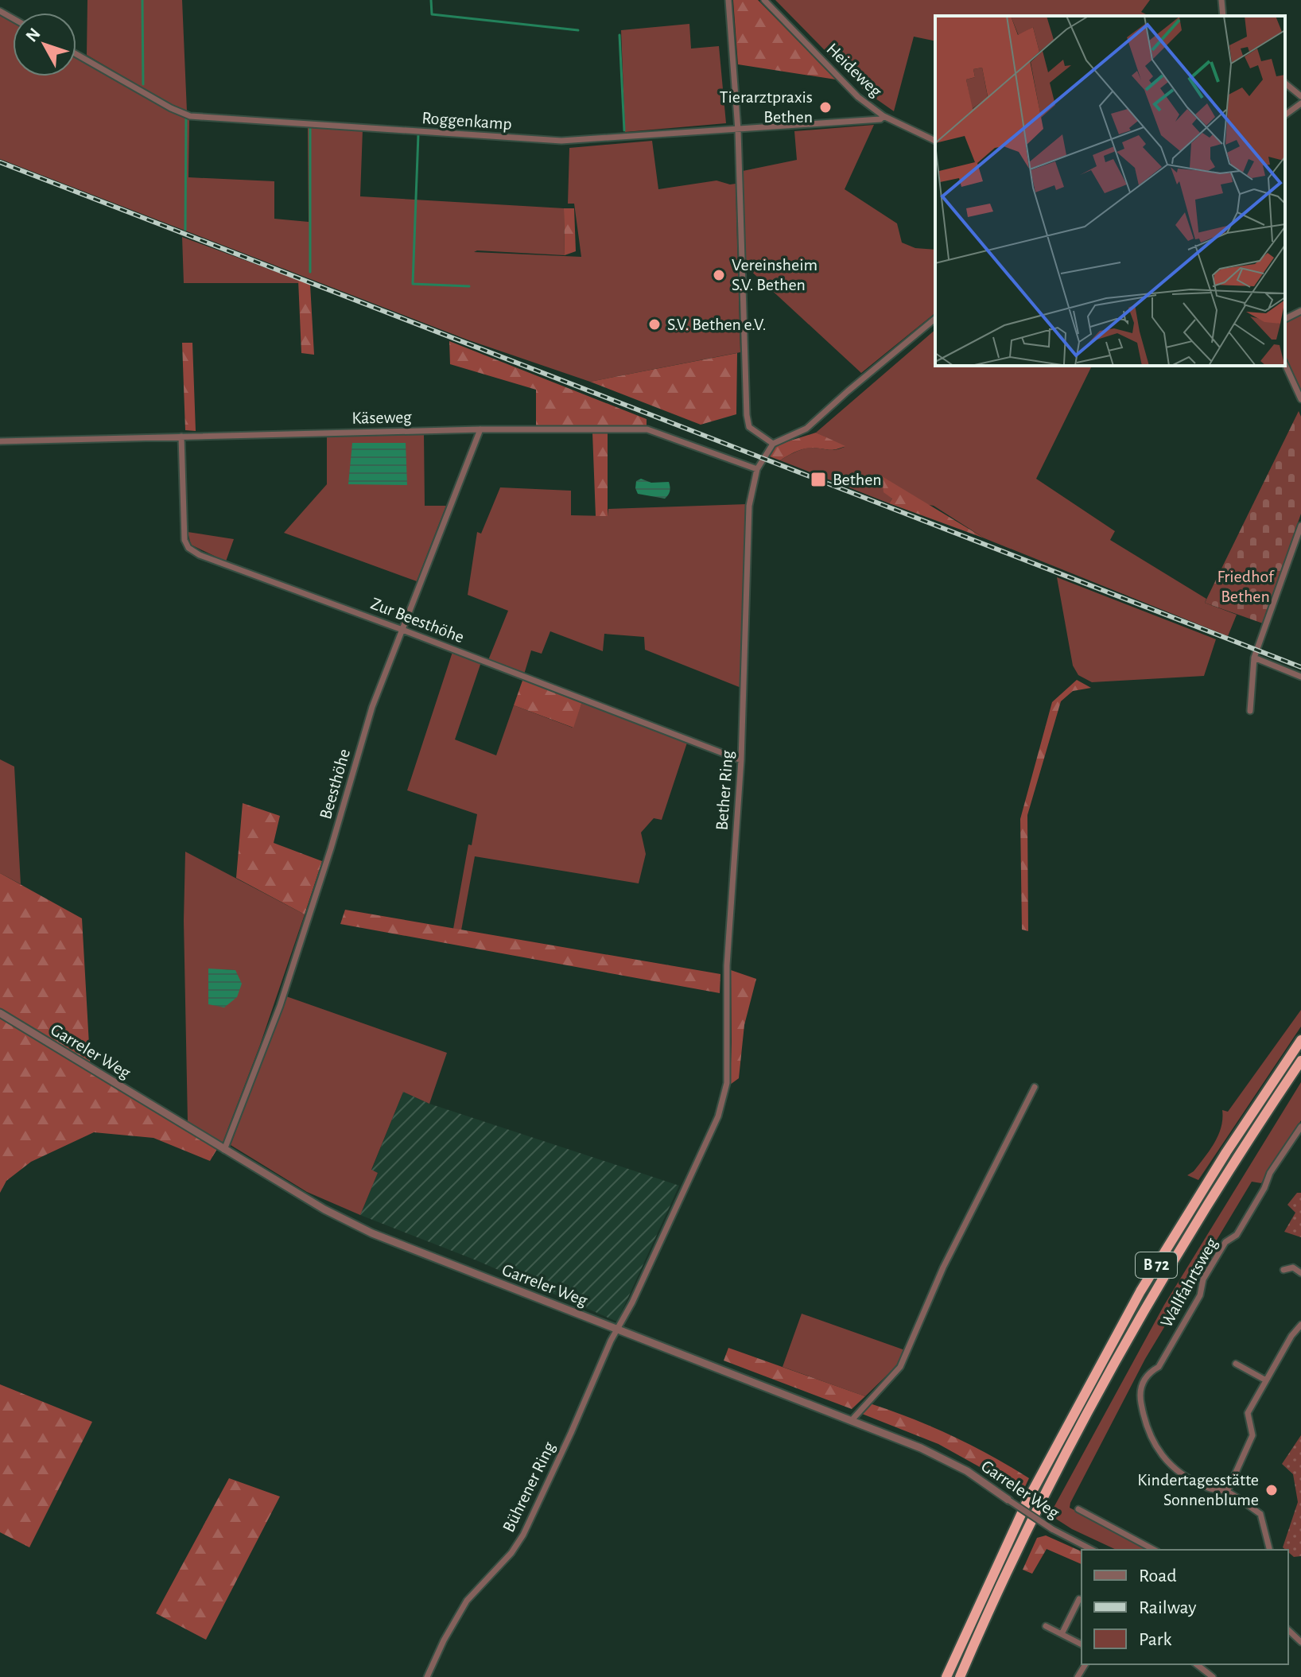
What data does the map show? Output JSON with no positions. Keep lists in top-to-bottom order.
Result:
{
  "streets": {
    "highway": ["B 72"],
    "street": [
      "Heideweg",
      "Roggenkamp",
      "Käseweg",
      "Zur Beesthöhe",
      "Beesthöhe",
      "Bether Ring",
      "Garreler Weg",
      "Wallfahrtsweg",
      "Bührener Ring"
    ]
  },
  "crossings": [
    ["Heideweg", "Roggenkamp"],
    ["Käseweg", "Zur Beesthöhe"],
    ["Käseweg", "Beesthöhe"],
    ["Käseweg", "Bether Ring"],
    ["Zur Beesthöhe", "Beesthöhe"],
    ["Zur Beesthöhe", "Bether Ring"],
    ["Beesthöhe", "Garreler Weg"],
    ["Bether Ring", "Garreler Weg"],
    ["Bether Ring", "Bührener Ring"],
    ["Garreler Weg", "Bührener Ring"]
  ],
  "parks": ["Friedhof Bethen"],
  "places": {
    "other": [
      "Tierarztpraxis Bethen",
      "Vereinsheim S.V. Bethen",
      "S.V. Bethen e.V.",
      "Kindertagesstätte Sonnenblume"
    ],
    "transit": ["Bethen"]
  },
  "legend": ["Road", "Railway", "Park"],
  "north": "top left"
}
